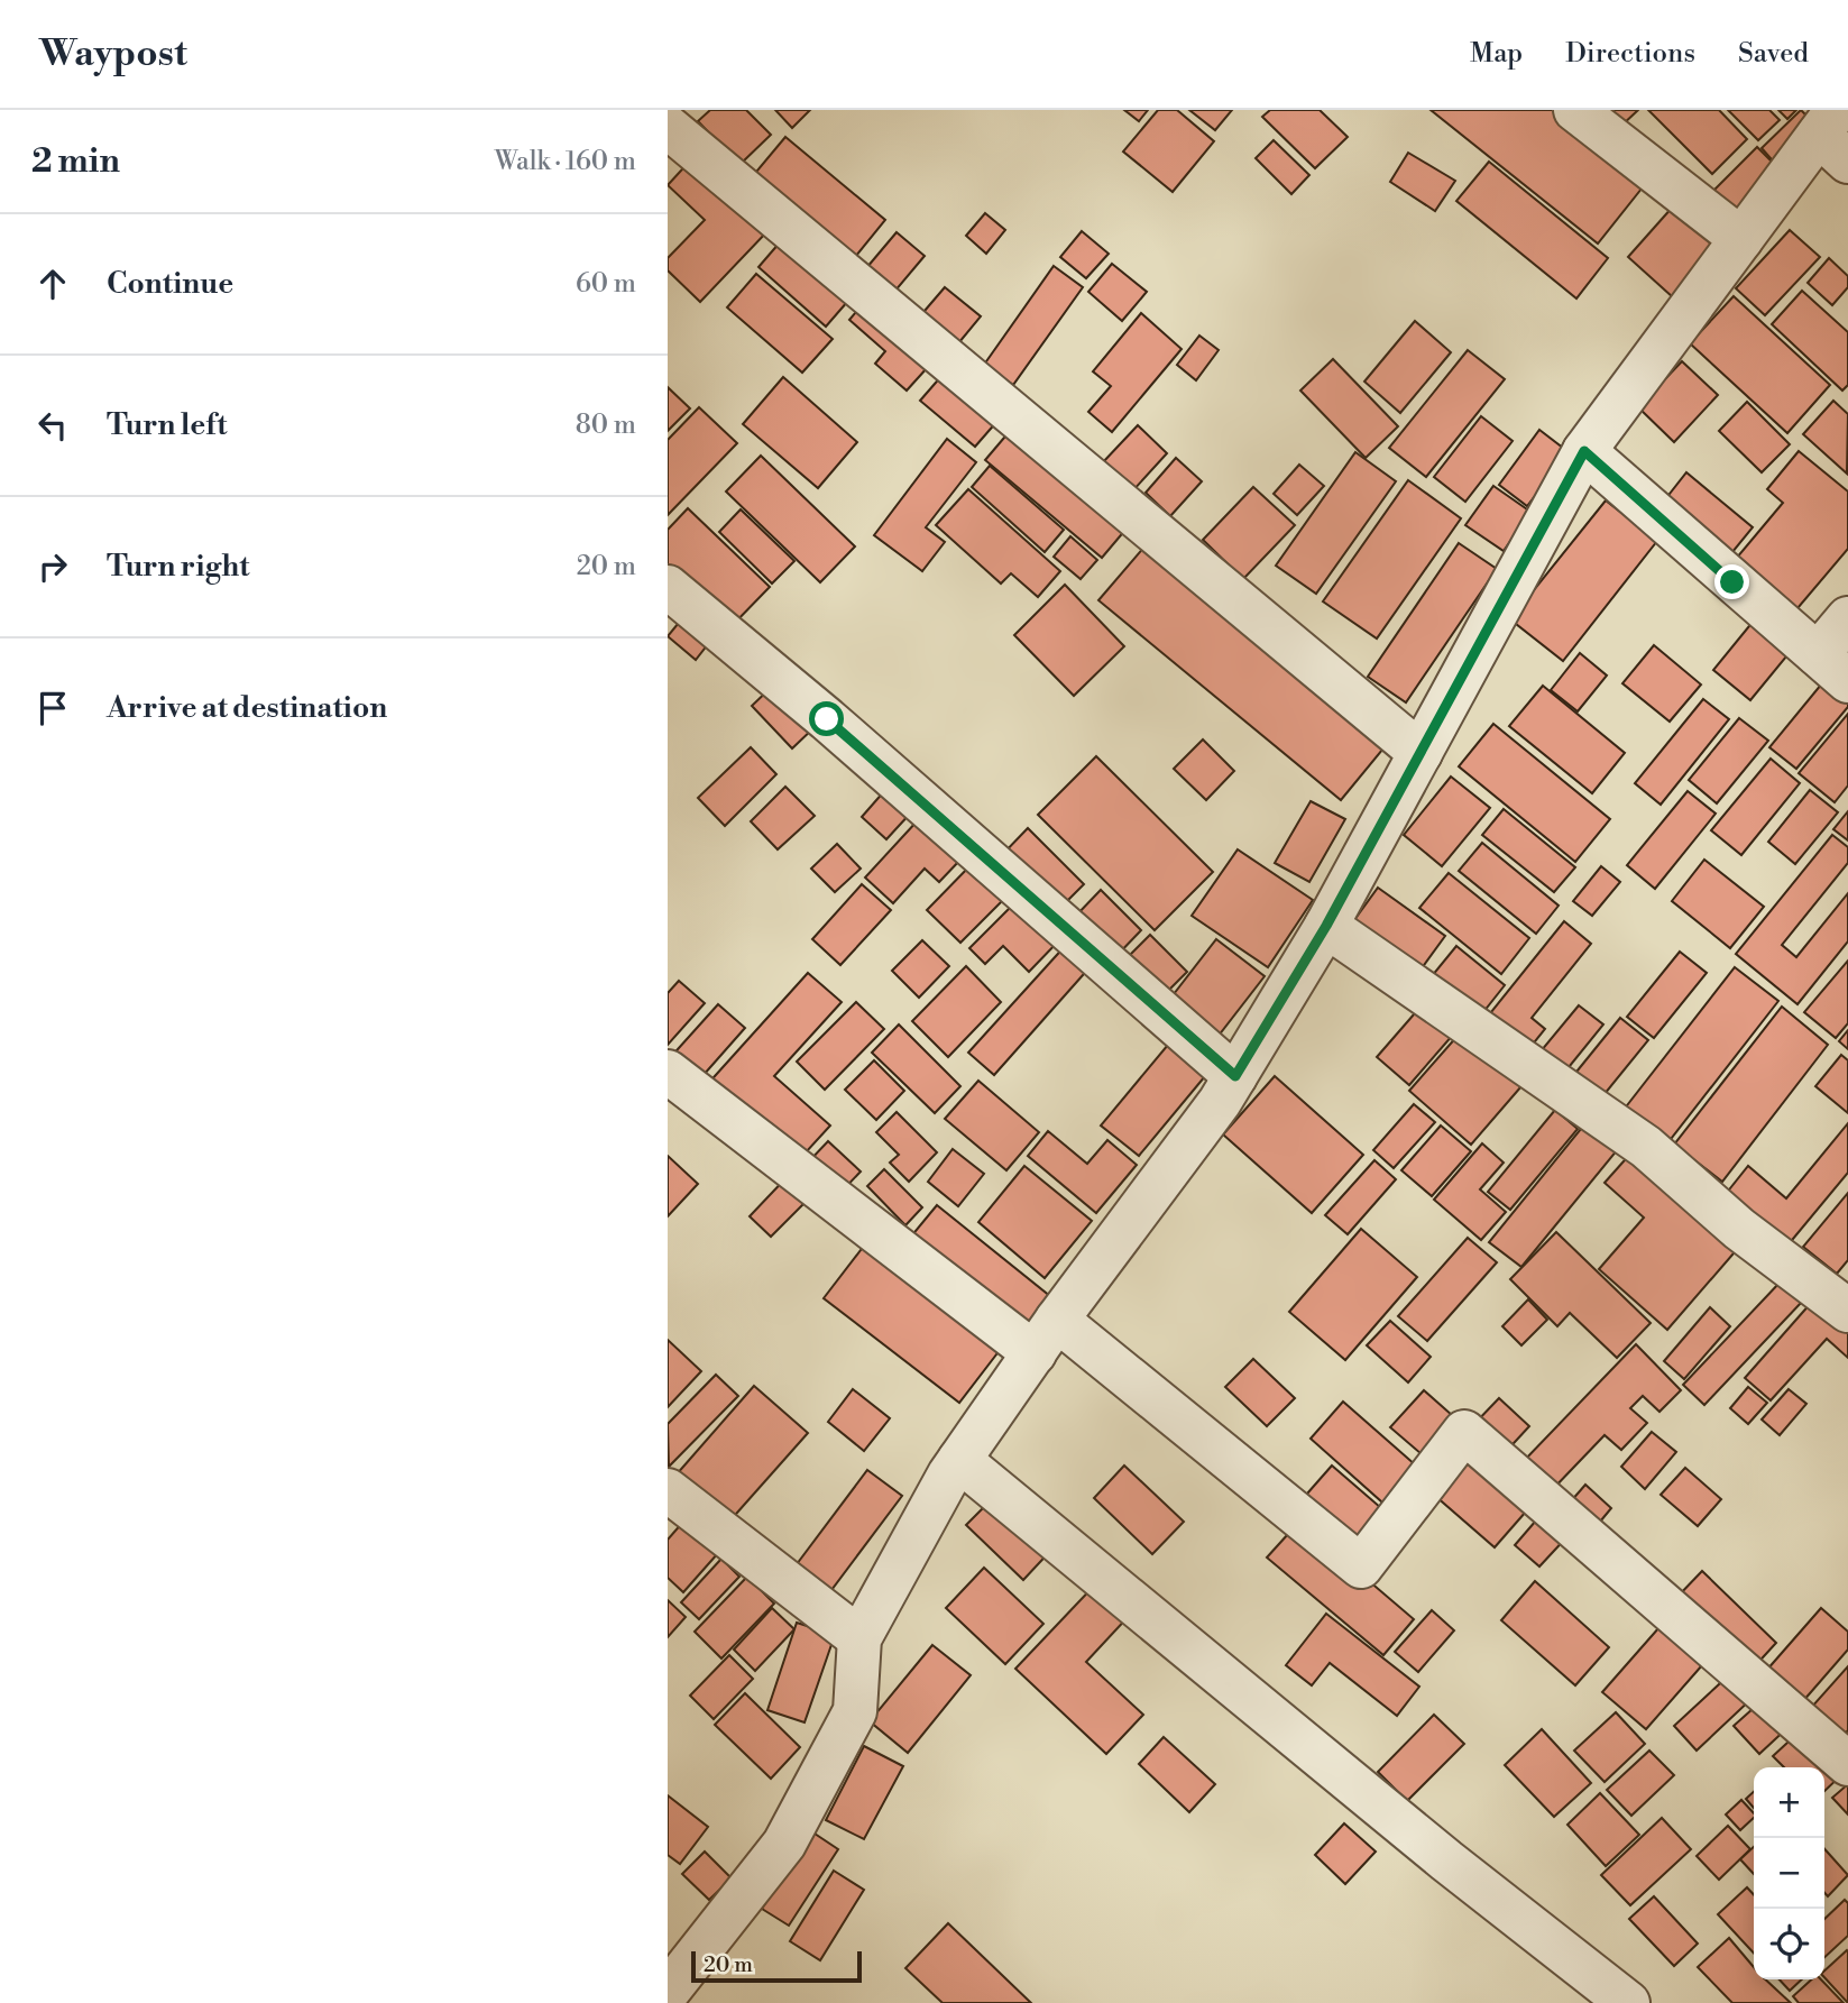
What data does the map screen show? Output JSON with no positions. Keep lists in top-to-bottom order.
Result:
{
  "scale_bar": "20 m",
  "page": {
    "header": "Waypost",
    "nav": ["Map", "Directions", "Saved"],
    "heading": ["2 min", "Walk · 160 m"],
    "list": [
      ["Continue", "60 m"],
      ["Turn left", "80 m"],
      ["Turn right", "20 m"],
      "Arrive at destination"
    ],
    "map_buttons": ["+", "−"],
    "scale": "20 m"
  }
}
